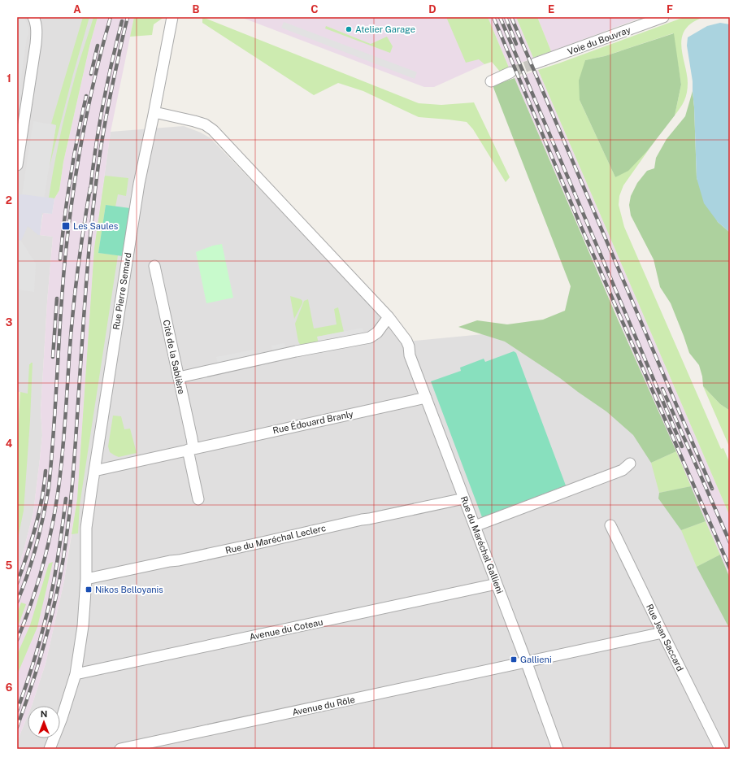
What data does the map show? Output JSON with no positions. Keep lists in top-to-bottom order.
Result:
{
  "streets": {
    "street": [
      "Voie du Bouvray",
      "Rue Pierre Semard",
      "Cité de la Sablière",
      "Rue Édouard Branly",
      "Rue du Maréchal Leclerc",
      "Rue du Maréchal Gallieni",
      "Avenue du Coteau",
      "Rue Jean Saccard",
      "Avenue du Rôle"
    ]
  },
  "crossings": [
    ["Rue Pierre Semard", "Rue du Maréchal Leclerc"],
    ["Rue Pierre Semard", "Avenue du Coteau"],
    ["Cité de la Sablière", "Rue Édouard Branly"],
    ["Rue Édouard Branly", "Rue du Maréchal Gallieni"],
    ["Rue du Maréchal Leclerc", "Rue du Maréchal Gallieni"],
    ["Rue du Maréchal Gallieni", "Avenue du Coteau"],
    ["Rue du Maréchal Gallieni", "Avenue du Rôle"],
    ["Rue Jean Saccard", "Avenue du Rôle"]
  ],
  "places": {
    "other": ["Atelier Garage"],
    "transit": ["Les Saules", "Nikos Belloyanis", "Gallieni"]
  },
  "north": "top",
  "grid": {
    "columns": [
      "A",
      "B",
      "C",
      "D",
      "E",
      "F"
    ],
    "rows": [
      "1",
      "2",
      "3",
      "4",
      "5",
      "6"
    ]
  }
}
